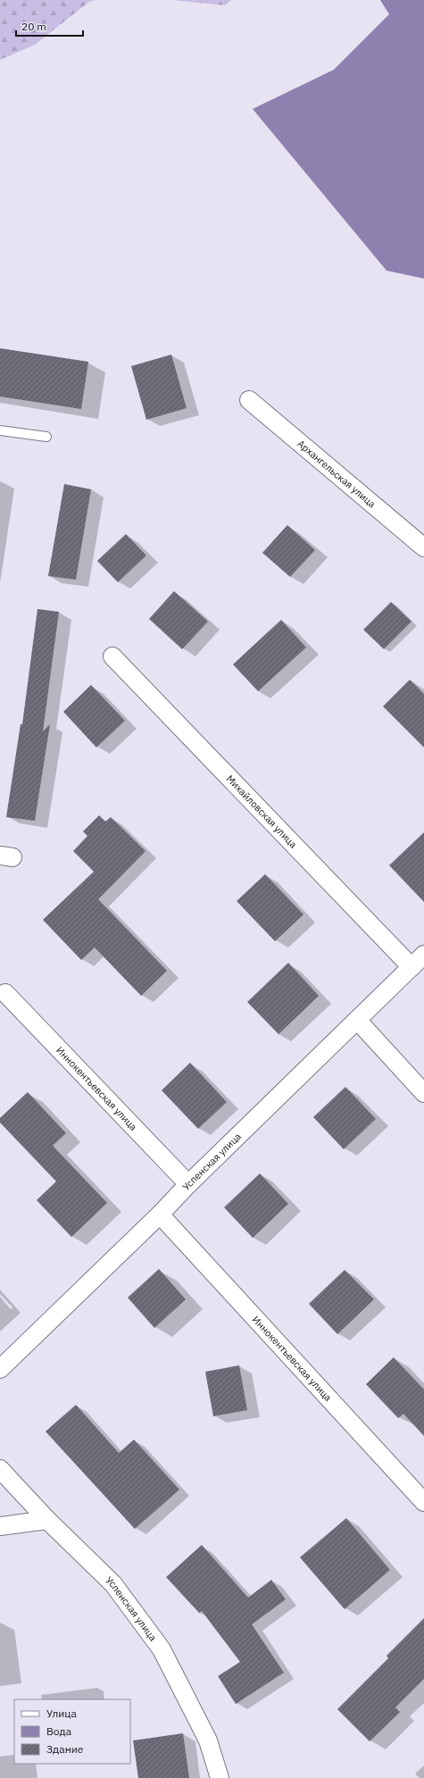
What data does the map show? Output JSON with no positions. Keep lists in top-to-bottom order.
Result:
{
  "streets": {
    "street": [
      "Архангельская улица",
      "Михайловская улица",
      "Иннокентьевская улица",
      "Успенская улица"
    ]
  },
  "crossings": [
    ["Михайловская улица", "Успенская улица"],
    ["Иннокентьевская улица", "Успенская улица"]
  ],
  "legend": ["Улица", "Вода", "Здание"],
  "scale_bar": "20 m"
}
